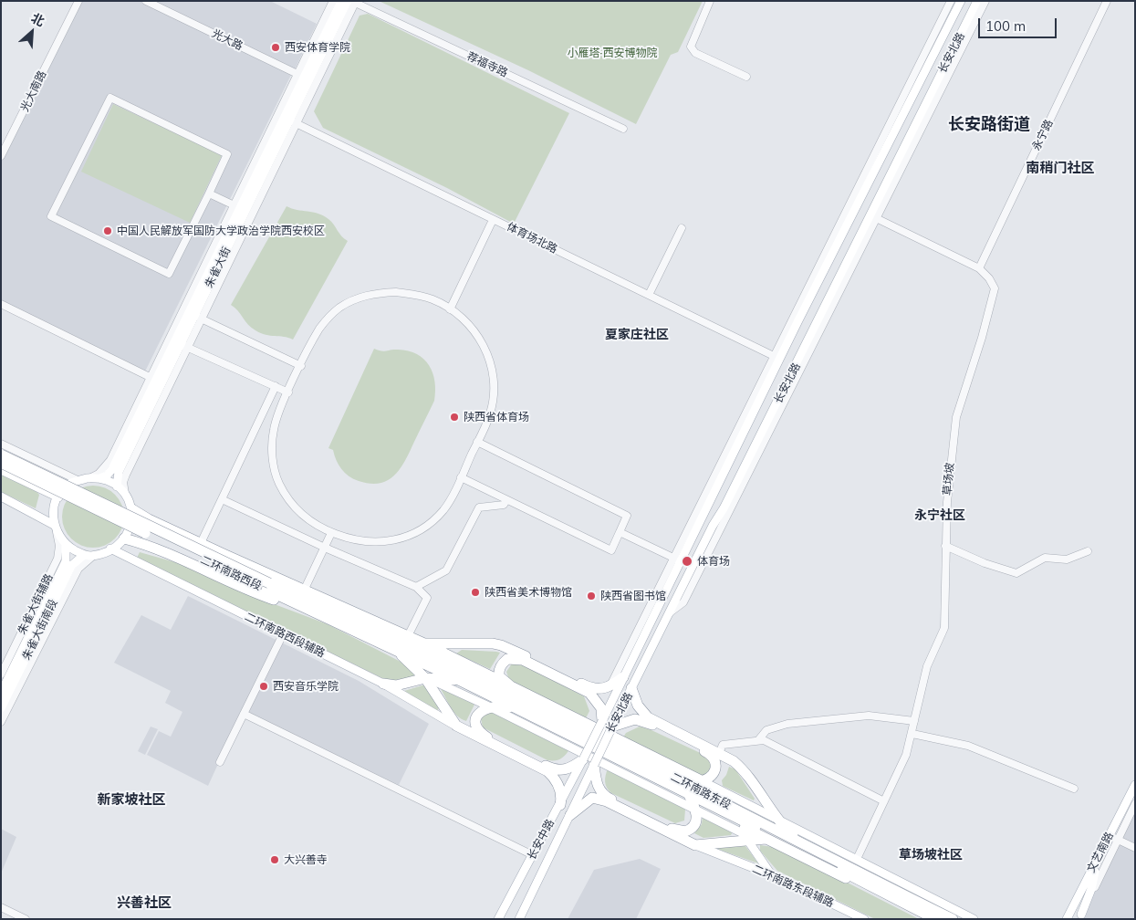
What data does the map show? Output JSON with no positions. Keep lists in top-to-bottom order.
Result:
{
  "streets": {
    "highway": ["二环南路西段", "二环南路东段"],
    "main road": [
      "长安北路",
      "朱雀大街",
      "朱雀大街南段",
      "二环南路西段辅路",
      "长安中路",
      "文艺南路",
      "二环南路东段辅路"
    ],
    "street": [
      "光大路",
      "荐福寺路",
      "光大南路",
      "永宁路",
      "体育场北路",
      "草场坡",
      "朱雀大街辅路"
    ]
  },
  "crossings": [
    ["光大路", "朱雀大街"],
    ["长安北路", "体育场北路"],
    ["长安北路", "草场坡"],
    ["长安北路", "长安中路"],
    ["荐福寺路", "朱雀大街"],
    ["永宁路", "草场坡"],
    ["体育场北路", "朱雀大街"],
    ["朱雀大街", "朱雀大街辅路"],
    ["朱雀大街", "朱雀大街南段"],
    ["朱雀大街", "二环南路西段辅路"],
    ["二环南路西段", "二环南路东段"],
    ["朱雀大街辅路", "朱雀大街南段"],
    ["朱雀大街辅路", "二环南路西段辅路"],
    ["朱雀大街南段", "二环南路西段辅路"]
  ],
  "districts": [
    "长安路街道",
    "南稍门社区",
    "夏家庄社区",
    "永宁社区",
    "新家坡社区",
    "草场坡社区",
    "兴善社区"
  ],
  "parks": ["小雁塔·西安博物院"],
  "places": [
    "西安体育学院",
    "中国人民解放军国防大学政治学院西安校区",
    "陕西省体育场",
    "体育场",
    "陕西省美术博物馆",
    "陕西省图书馆",
    "西安音乐学院",
    "大兴善寺"
  ],
  "scale_bar": "100 m",
  "north": "top right"
}
